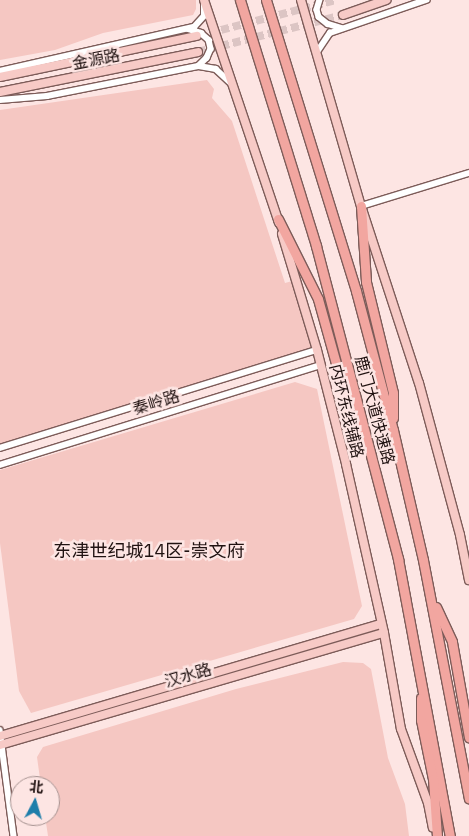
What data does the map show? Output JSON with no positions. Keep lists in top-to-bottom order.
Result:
{
  "streets": {
    "highway": ["鹿门大道快速路"],
    "main road": ["金源路", "内环东线辅路", "汉水路"],
    "street": ["秦岭路"]
  },
  "crossings": [
    ["秦岭路", "内环东线辅路"],
    ["内环东线辅路", "汉水路"]
  ],
  "districts": ["东津世纪城14区-崇文府"],
  "north": "top"
}
